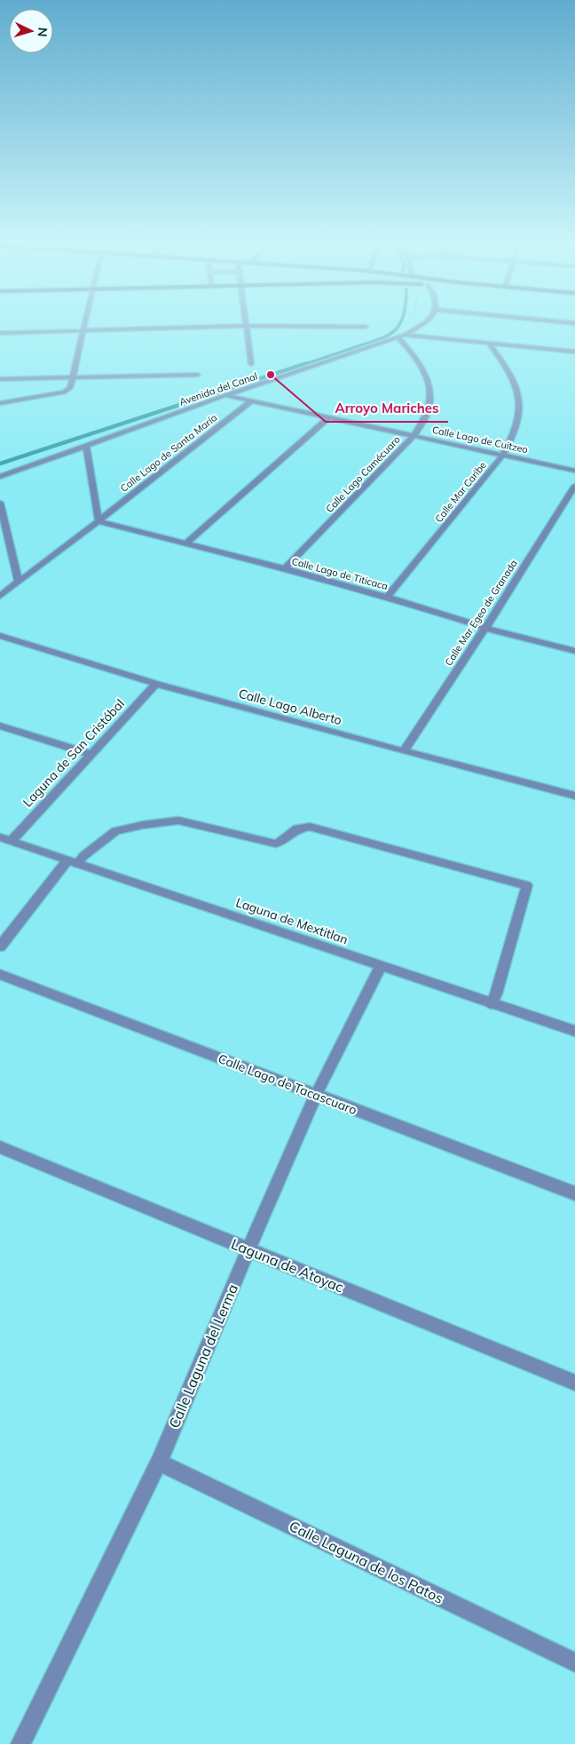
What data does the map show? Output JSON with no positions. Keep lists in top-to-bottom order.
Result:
{
  "streets": {
    "street": [
      "Avenida del Canal",
      "Calle Lago de Cuitzeo",
      "Calle Lago de Santa María",
      "Calle Lago Camécuaro",
      "Calle Mar Caribe",
      "Calle Lago de Titicaca",
      "Calle Mar Egeo de Granada",
      "Calle Lago Alberto",
      "Laguna de San Cristóbal",
      "Laguna de Mextitlan",
      "Calle Lago de Tacascuaro",
      "Laguna de Atoyac",
      "Calle Laguna del Lerma",
      "Calle Laguna de los Patos"
    ]
  },
  "crossings": [
    ["Avenida del Canal", "Calle Lago de Cuitzeo"],
    ["Avenida del Canal", "Calle Lago Camécuaro"],
    ["Calle Lago de Cuitzeo", "Calle Lago de Santa María"],
    ["Calle Lago de Cuitzeo", "Calle Lago Camécuaro"],
    ["Calle Lago de Cuitzeo", "Calle Mar Caribe"],
    ["Calle Lago de Santa María", "Calle Lago de Titicaca"],
    ["Calle Lago Camécuaro", "Calle Lago de Titicaca"],
    ["Calle Mar Caribe", "Calle Lago de Titicaca"],
    ["Calle Lago de Titicaca", "Calle Mar Egeo de Granada"],
    ["Calle Mar Egeo de Granada", "Calle Lago Alberto"],
    ["Calle Lago Alberto", "Laguna de San Cristóbal"],
    ["Laguna de San Cristóbal", "Laguna de Mextitlan"],
    ["Laguna de Mextitlan", "Calle Laguna del Lerma"],
    ["Calle Lago de Tacascuaro", "Calle Laguna del Lerma"],
    ["Laguna de Atoyac", "Calle Laguna del Lerma"],
    ["Calle Laguna del Lerma", "Calle Laguna de los Patos"]
  ],
  "places": ["Arroyo Mariches"],
  "north": "right"
}
